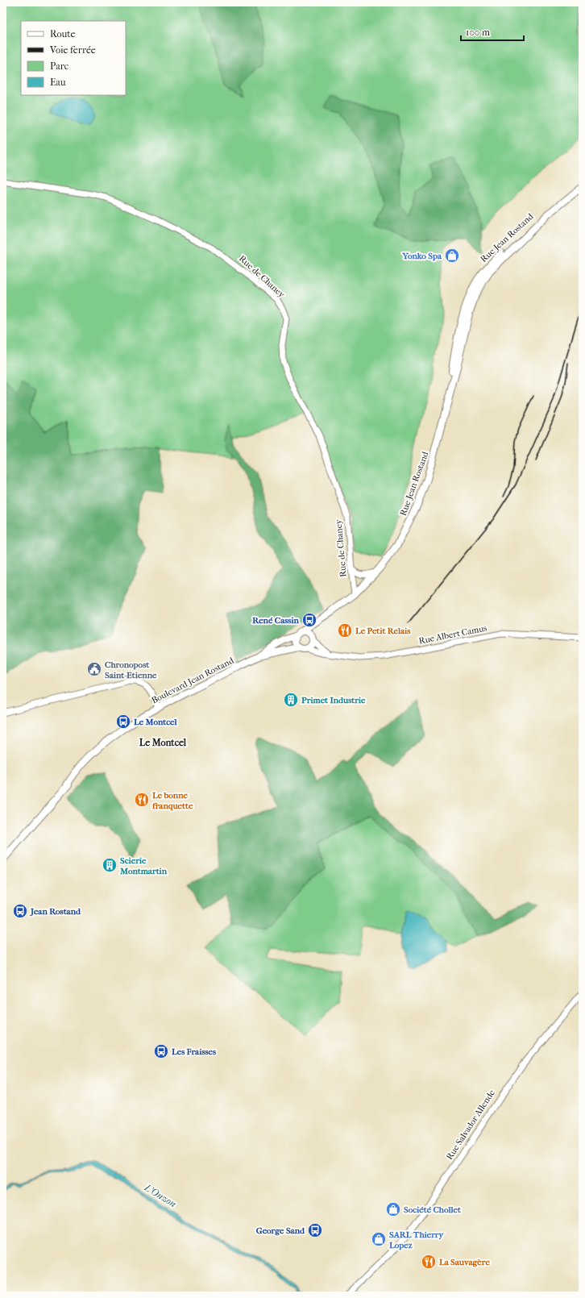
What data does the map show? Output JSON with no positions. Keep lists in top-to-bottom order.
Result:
{
  "streets": {
    "main road": ["Rue Jean Rostand", "Boulevard Jean Rostand"],
    "street": ["Rue de Chaney", "Rue Albert Camus", "Rue Salvador Allende"]
  },
  "crossings": [
    ["Rue Jean Rostand", "Rue de Chaney"],
    ["Rue Jean Rostand", "Rue Albert Camus"],
    ["Rue Jean Rostand", "Boulevard Jean Rostand"],
    ["Rue Albert Camus", "Boulevard Jean Rostand"]
  ],
  "districts": ["Le Montcel"],
  "water": ["L'Onzon"],
  "places": {
    "shop": ["Yonko Spa", "Société Chollet", "SARL Thierry Lopez"],
    "bus stop": [
      "René Cassin",
      "Le Montcel",
      "Jean Rostand",
      "Les Fraisses",
      "George Sand"
    ],
    "restaurant": ["Le Petit Relais", "Le bonne franquette", "La Sauvagère"],
    "public building": ["Chronopost Saint-Etienne"],
    "building": ["Primet Industrie", "Scierie Montmartin"]
  },
  "legend": [
    "Route",
    "Voie ferrée",
    "Parc",
    "Eau"
  ],
  "scale_bar": "100 m"
}
